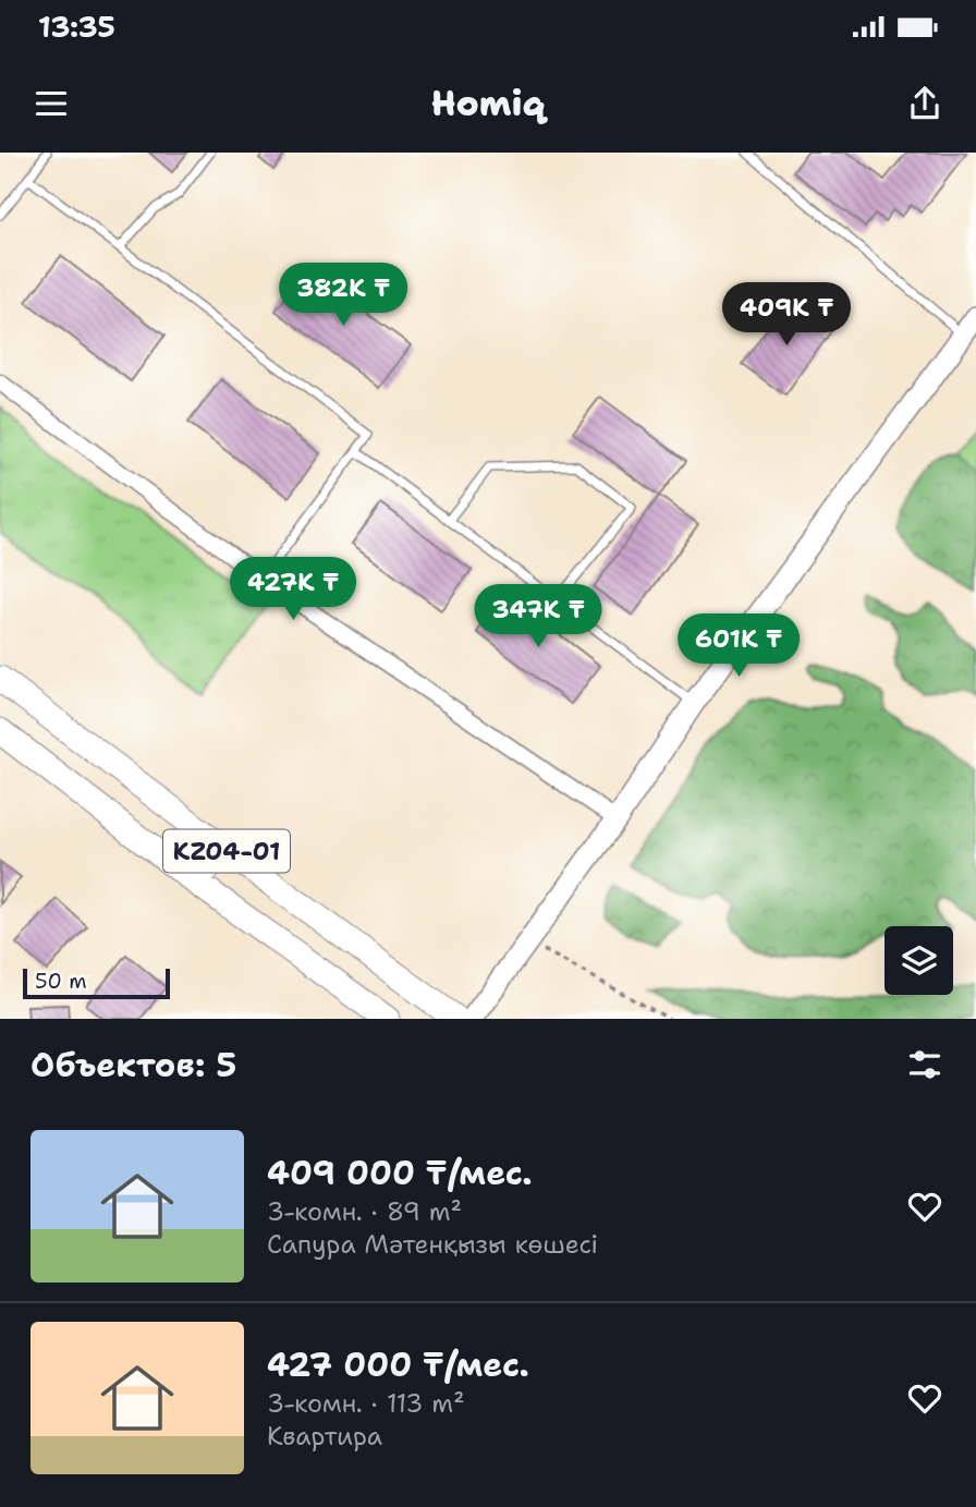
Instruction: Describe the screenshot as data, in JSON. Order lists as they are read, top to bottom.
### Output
{
  "streets": {
    "main road": ["KZ04-01"]
  },
  "scale_bar": "50 m",
  "page": {
    "status": "13:35",
    "header": "Homiq",
    "price": [
      "382K ₸",
      "409K ₸",
      "427K ₸",
      "347K ₸",
      "601K ₸"
    ],
    "scale": "50 m",
    "heading": "Объектов: 5",
    "list": [
      {
        "name": "409 000 ₸/мес.",
        "note": "3-комн. · 89 m² · Сапура Мәтенқызы көшесі"
      },
      {
        "name": "427 000 ₸/мес.",
        "note": "3-комн. · 113 m² · Квартира"
      }
    ]
  }
}
